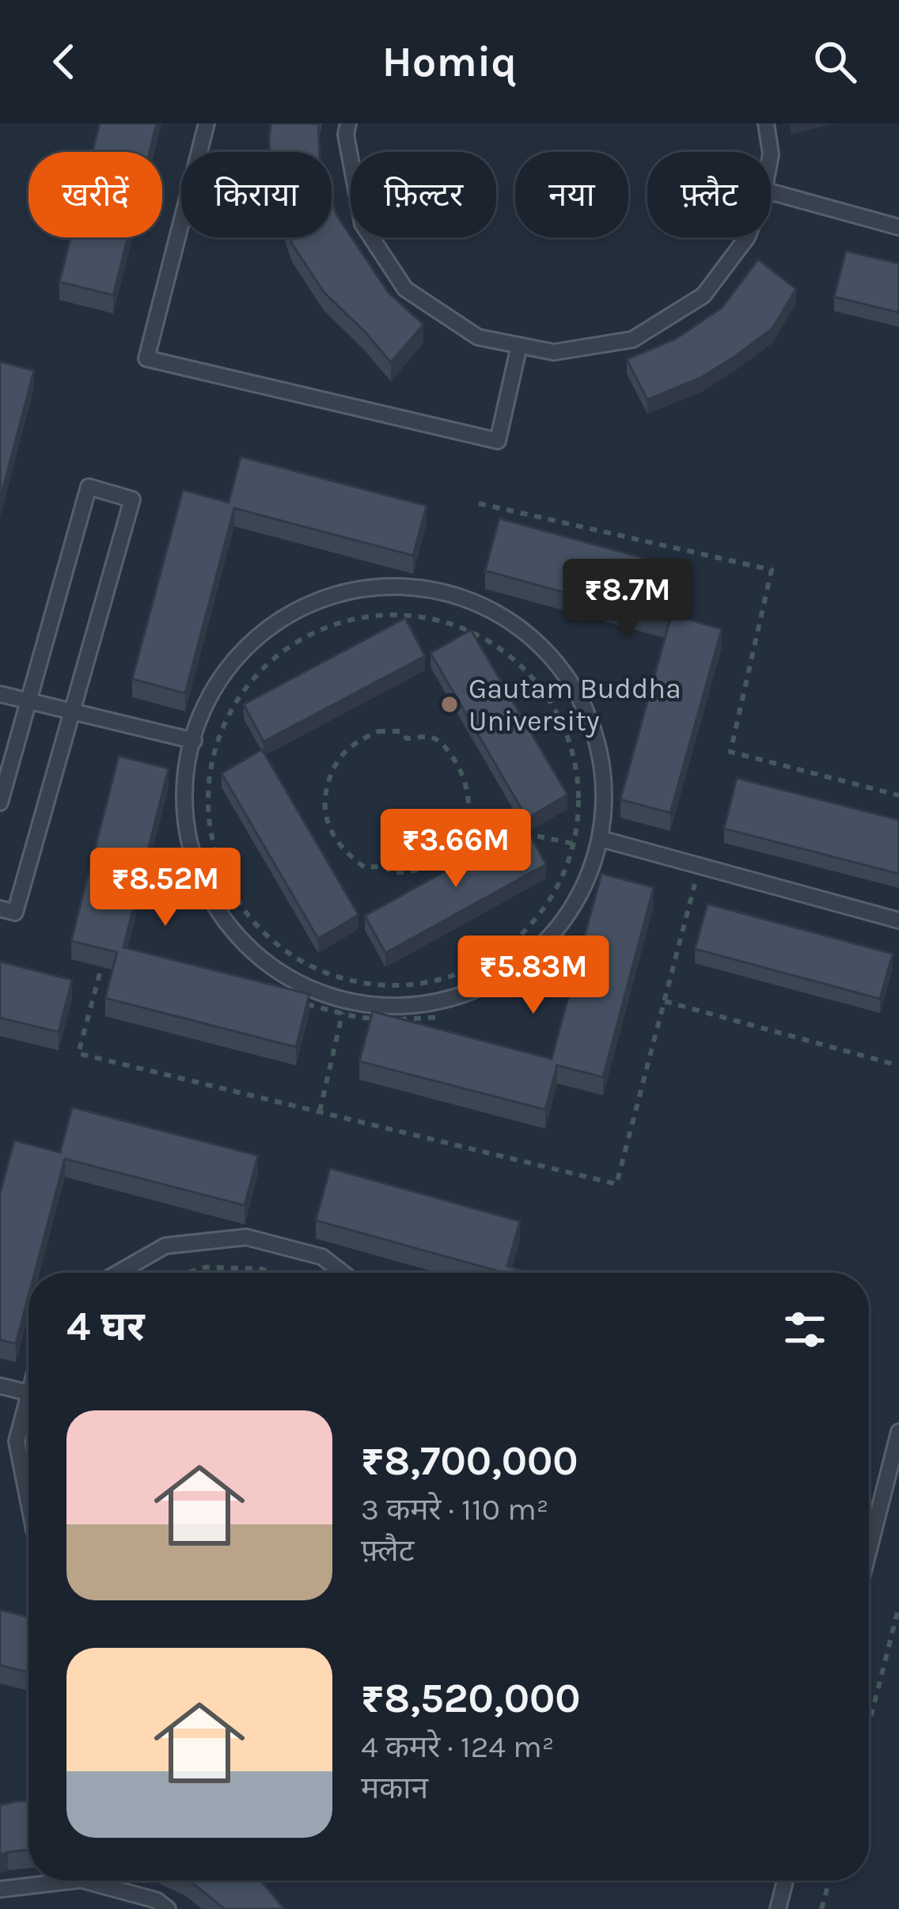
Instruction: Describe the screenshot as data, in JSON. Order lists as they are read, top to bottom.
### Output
{
  "places": ["Gautam Buddha University"],
  "page": {
    "header": "Homiq",
    "chip": [
      "खरीदें",
      "किराया",
      "फ़िल्टर",
      "नया",
      "फ़्लैट"
    ],
    "price": [
      "₹8.7M",
      "₹3.66M",
      "₹8.52M",
      "₹5.83M"
    ],
    "heading": "4 घर",
    "list": [
      {
        "name": "₹8,700,000",
        "note": "3 कमरे · 110 m² · फ़्लैट"
      },
      {
        "name": "₹8,520,000",
        "note": "4 कमरे · 124 m² · मकान"
      }
    ]
  }
}
